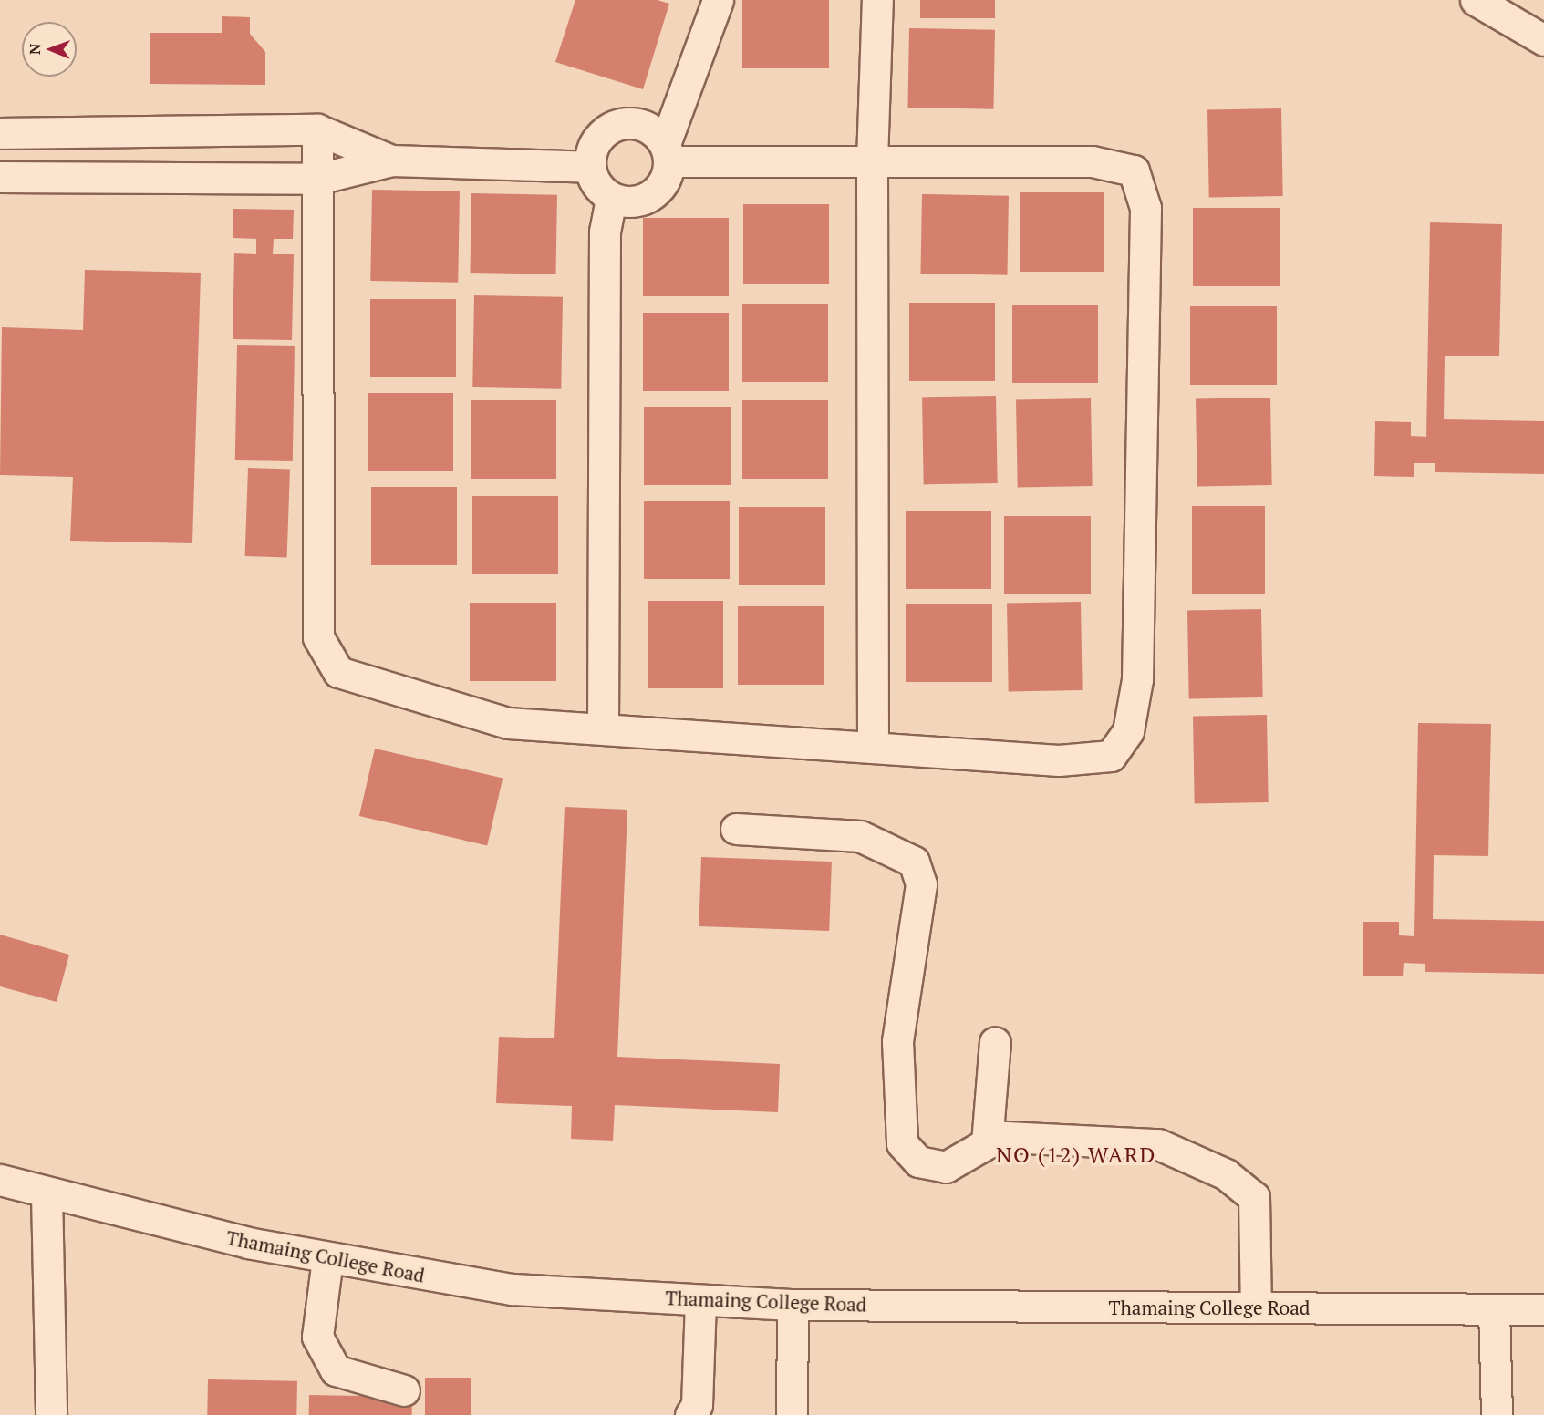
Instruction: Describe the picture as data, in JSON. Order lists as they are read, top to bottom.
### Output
{
  "streets": {
    "street": ["Thamaing College Road"]
  },
  "districts": ["NO (12) WARD"],
  "north": "left"
}
